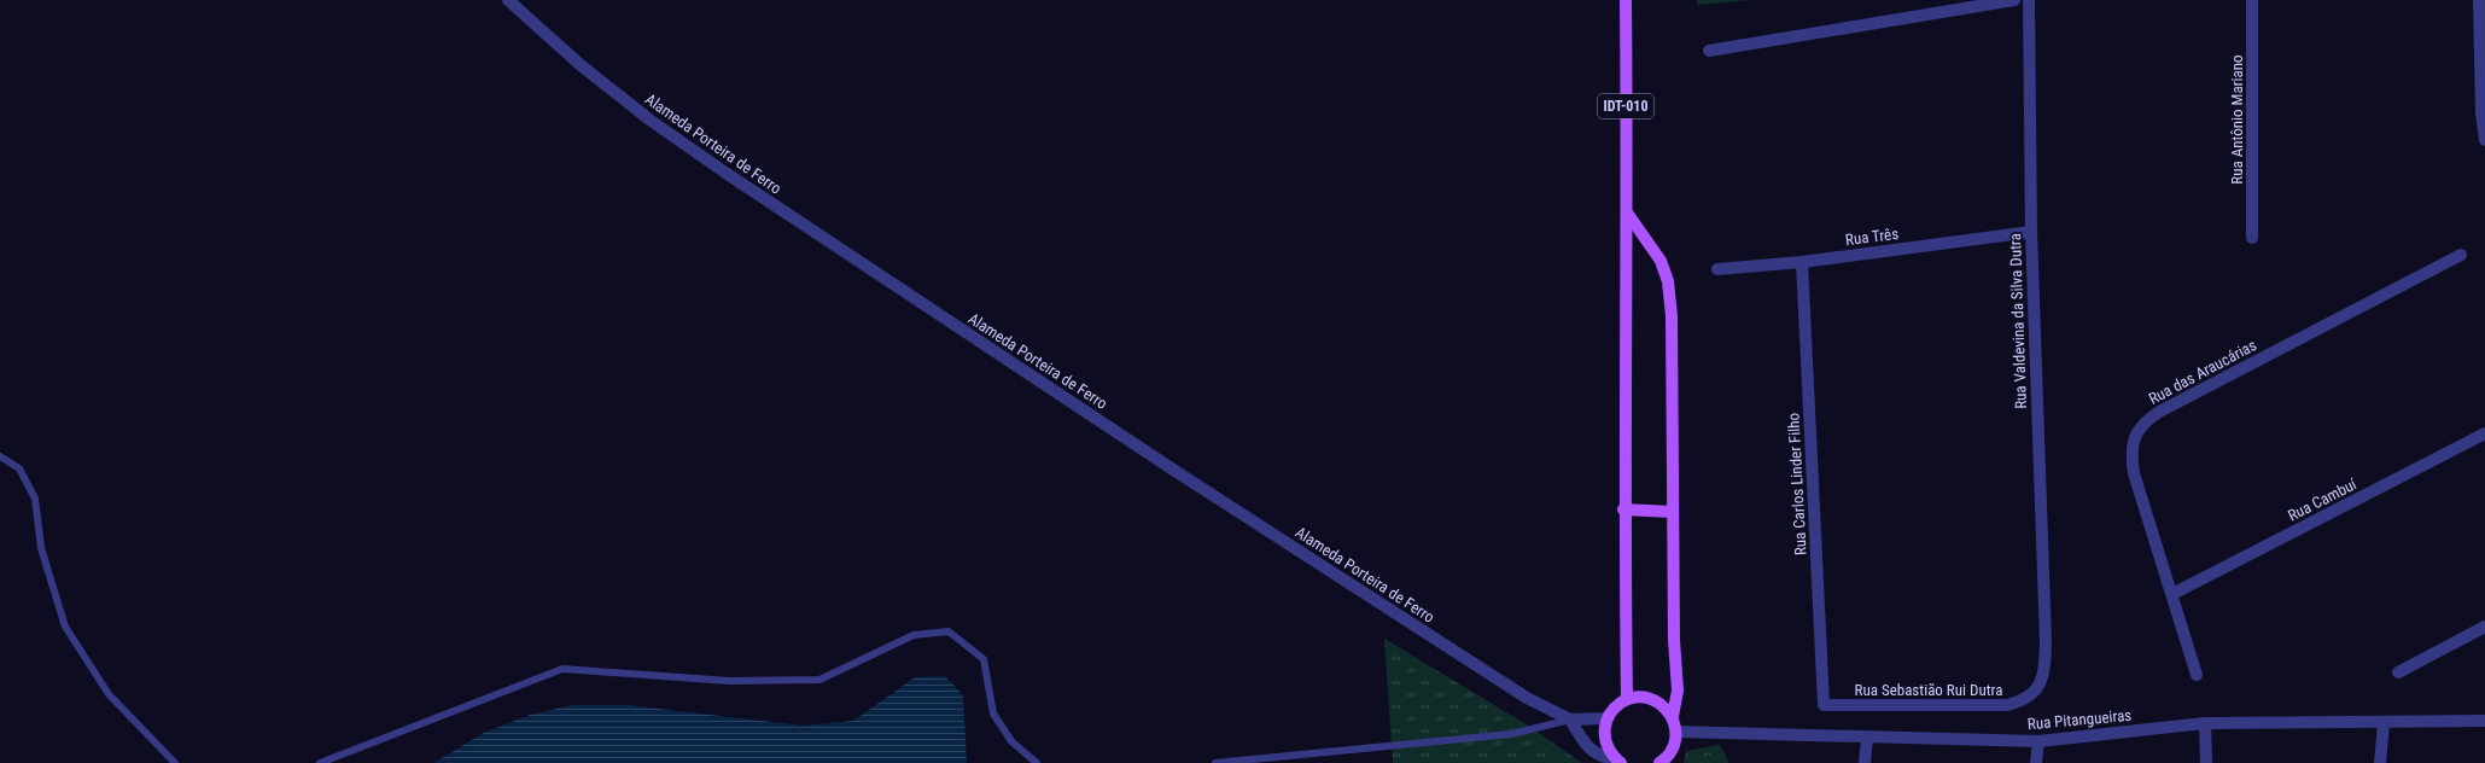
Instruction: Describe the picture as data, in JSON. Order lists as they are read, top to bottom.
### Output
{
  "streets": {
    "main road": ["IDT-010"],
    "street": [
      "Rua Antônio Mariano",
      "Alameda Porteira de Ferro",
      "Rua Três",
      "Rua Valdevina da Silva Dutra",
      "Rua das Araucárias",
      "Rua Carlos Linder Filho",
      "Rua Cambuí",
      "Rua Sebastião Rui Dutra",
      "Rua Pitangueiras"
    ]
  },
  "crossings": [
    ["Rua Três", "Rua Valdevina da Silva Dutra"],
    ["Rua Três", "Rua Carlos Linder Filho"],
    ["Rua Valdevina da Silva Dutra", "Rua Sebastião Rui Dutra"],
    ["Rua das Araucárias", "Rua Cambuí"],
    ["Rua Carlos Linder Filho", "Rua Sebastião Rui Dutra"]
  ]
}
